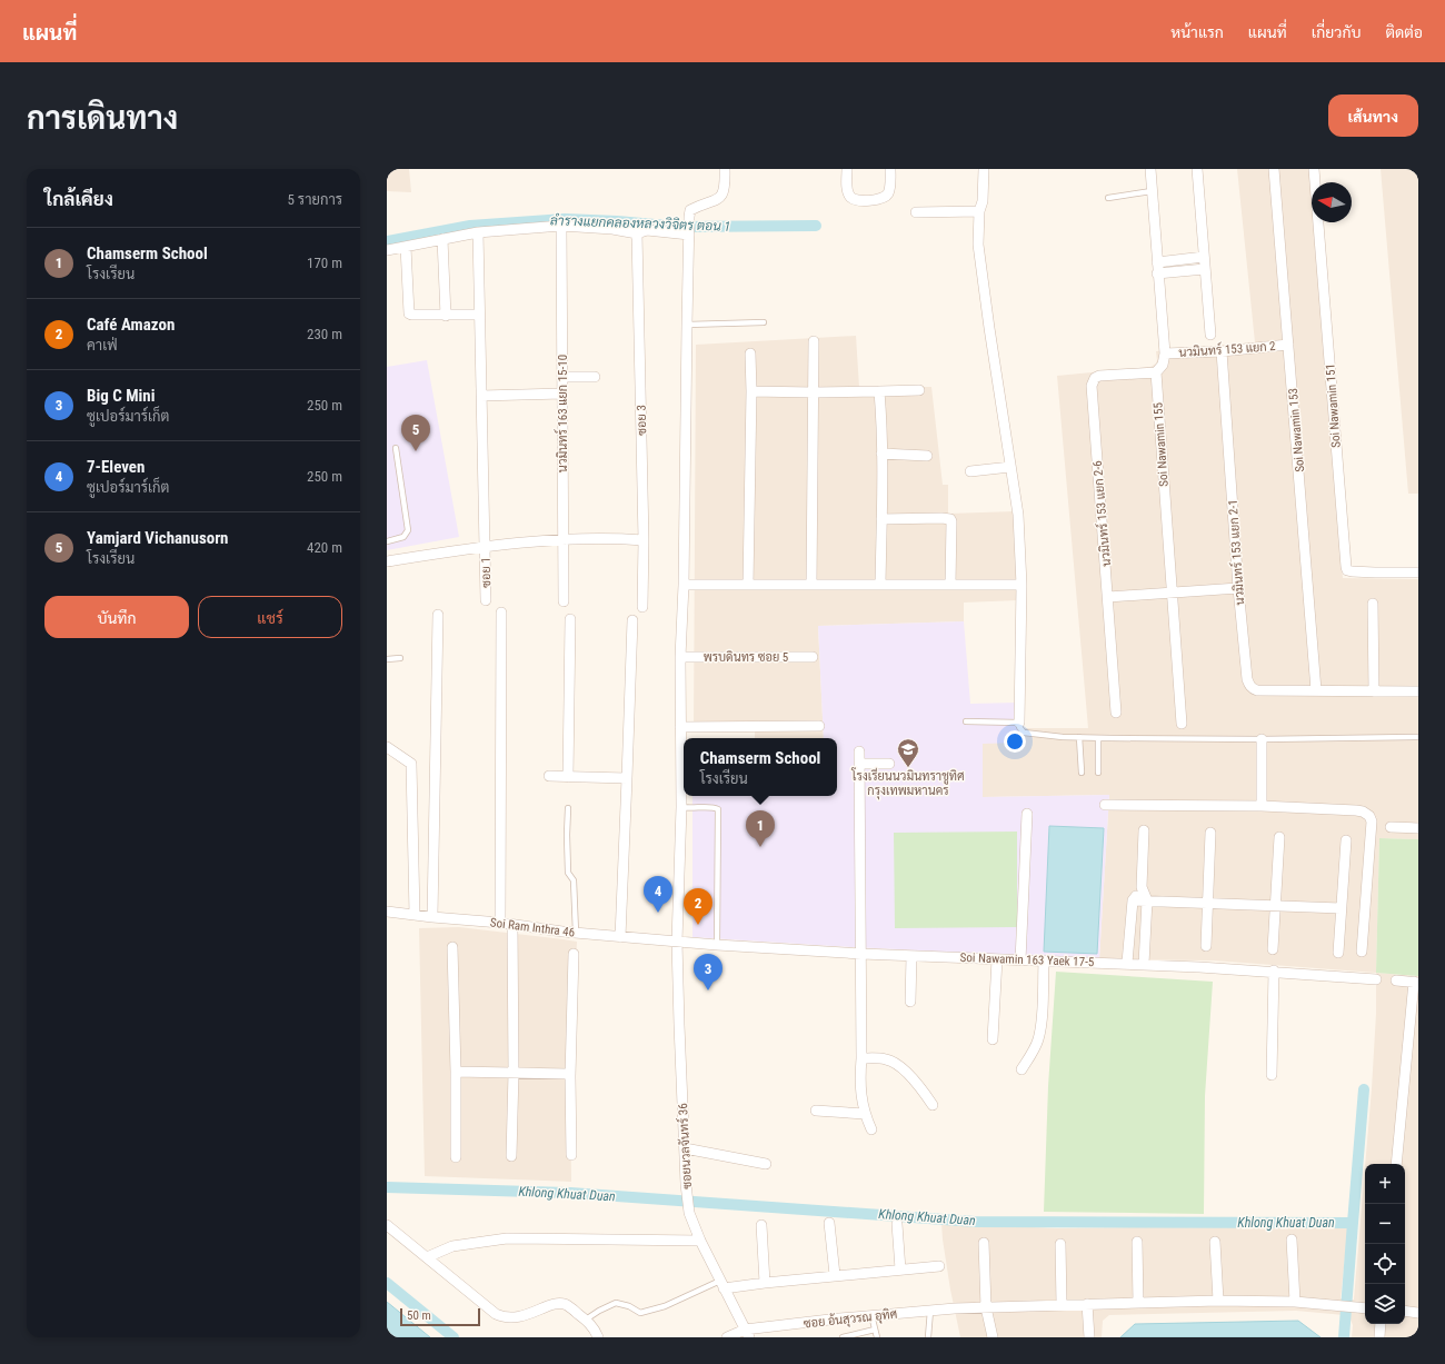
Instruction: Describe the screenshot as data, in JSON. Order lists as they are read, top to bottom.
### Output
{
  "streets": {
    "street": [
      "นวมินทร์ 153 แยก 2",
      "Soi Nawamin 151",
      "นวมินทร์ 163 แยก 15-10",
      "ซอย 3",
      "Soi Nawamin 153",
      "Soi Nawamin 155",
      "นวมินทร์ 153 แยก 2-6",
      "นวมินทร์ 153 แยก 2-1",
      "ซอย 1",
      "พรบดินทร ซอย 5",
      "Soi Ram Inthra 46",
      "Soi Nawamin 163 Yaek 17-5",
      "ซอยนวลจันทร์ 36",
      "ซอย อ้นสุวรณ อุทิศ"
    ]
  },
  "crossings": [
    ["นวมินทร์ 153 แยก 2", "Soi Nawamin 153"],
    ["นวมินทร์ 153 แยก 2", "Soi Nawamin 155"],
    ["นวมินทร์ 153 แยก 2", "นวมินทร์ 153 แยก 2-1"],
    ["Soi Nawamin 153", "นวมินทร์ 153 แยก 2-1"],
    ["Soi Nawamin 155", "นวมินทร์ 153 แยก 2-6"],
    ["พรบดินทร ซอย 5", "ซอยนวลจันทร์ 36"],
    ["Soi Ram Inthra 46", "Soi Nawamin 163 Yaek 17-5"],
    ["Soi Ram Inthra 46", "ซอยนวลจันทร์ 36"],
    ["Soi Nawamin 163 Yaek 17-5", "ซอยนวลจันทร์ 36"],
    ["ซอยนวลจันทร์ 36", "ซอย อ้นสุวรณ อุทิศ"]
  ],
  "water": ["ลำรางแยกคลองหลวงวิจิตร ตอน 1", "Khlong Khuat Duan"],
  "places": {
    "school or university": ["โรงเรียนนวมินทราชูทิศ กรุงเทพมหานคร"]
  },
  "scale_bar": "50 m",
  "north": "left",
  "page": {
    "header": "แผนที่",
    "nav": [
      "หน้าแรก",
      "แผนที่",
      "เกี่ยวกับ",
      "ติดต่อ"
    ],
    "buttons": [
      "เส้นทาง",
      ["บันทึก", "แชร์"]
    ],
    "title": "การเดินทาง",
    "heading": ["ใกล้เคียง", "5 รายการ"],
    "list": [
      {
        "mark": "1",
        "name": "Chamserm School",
        "note": "โรงเรียน",
        "value": "170 m"
      },
      {
        "mark": "2",
        "name": "Café Amazon",
        "note": "คาเฟ่",
        "value": "230 m"
      },
      {
        "mark": "3",
        "name": "Big C Mini",
        "note": "ซูเปอร์มาร์เก็ต",
        "value": "250 m"
      },
      {
        "mark": "4",
        "name": "7-Eleven",
        "note": "ซูเปอร์มาร์เก็ต",
        "value": "250 m"
      },
      {
        "mark": "5",
        "name": "Yamjard Vichanusorn",
        "note": "โรงเรียน",
        "value": "420 m"
      }
    ],
    "pins": [
      "5",
      "1",
      "4",
      "2",
      "3"
    ],
    "popup": ["Chamserm School", "โรงเรียน"],
    "map_buttons": ["+", "−"],
    "scale": "50 m"
  }
}
